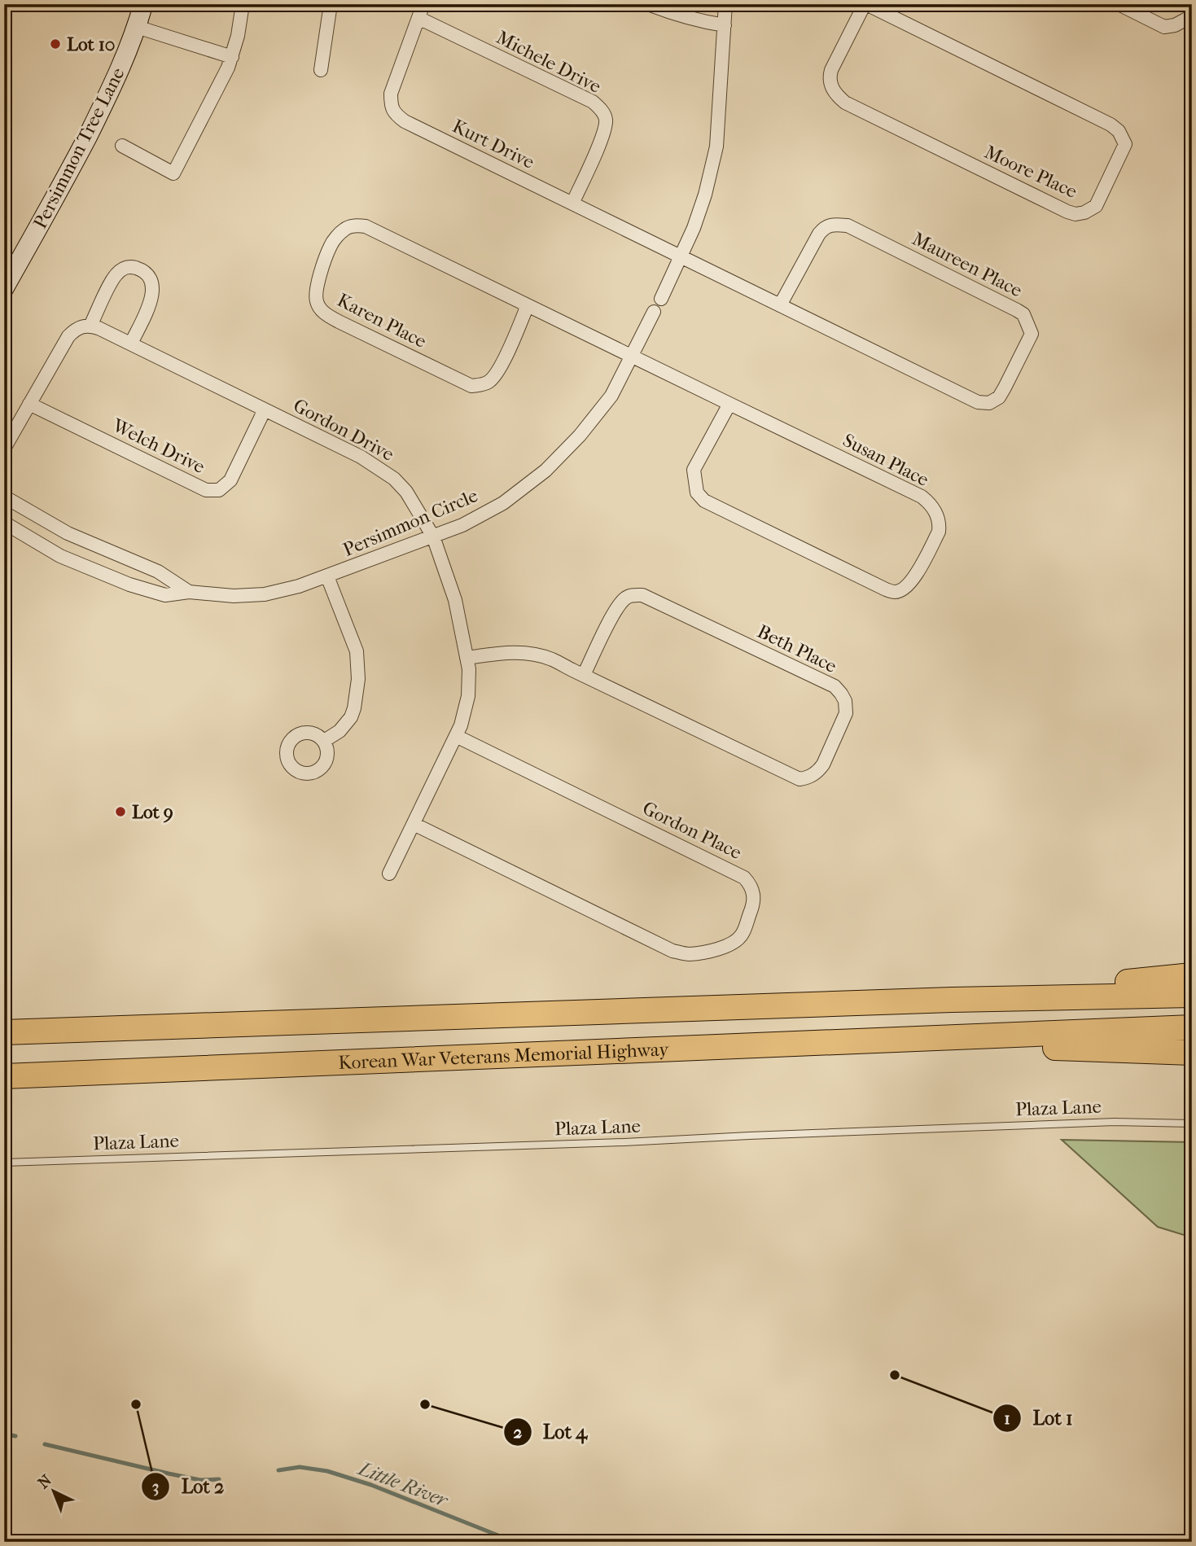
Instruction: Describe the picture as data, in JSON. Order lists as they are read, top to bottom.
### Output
{
  "streets": {
    "highway": ["Korean War Veterans Memorial Highway"],
    "street": [
      "Michele Drive",
      "Kurt Drive",
      "Persimmon Tree Lane",
      "Moore Place",
      "Maureen Place",
      "Karen Place",
      "Gordon Drive",
      "Welch Drive",
      "Susan Place",
      "Persimmon Circle",
      "Beth Place",
      "Gordon Place"
    ],
    "lane": ["Plaza Lane"]
  },
  "crossings": [
    ["Michele Drive", "Kurt Drive"],
    ["Kurt Drive", "Maureen Place"],
    ["Karen Place", "Susan Place"],
    ["Karen Place", "Persimmon Circle"],
    ["Gordon Drive", "Welch Drive"],
    ["Gordon Drive", "Persimmon Circle"],
    ["Gordon Drive", "Beth Place"],
    ["Gordon Drive", "Gordon Place"]
  ],
  "water": ["Little River"],
  "places": [
    "Lot 10",
    "Lot 9",
    "Lot 1",
    "Lot 2",
    "Lot 4"
  ],
  "north": "top left"
}
